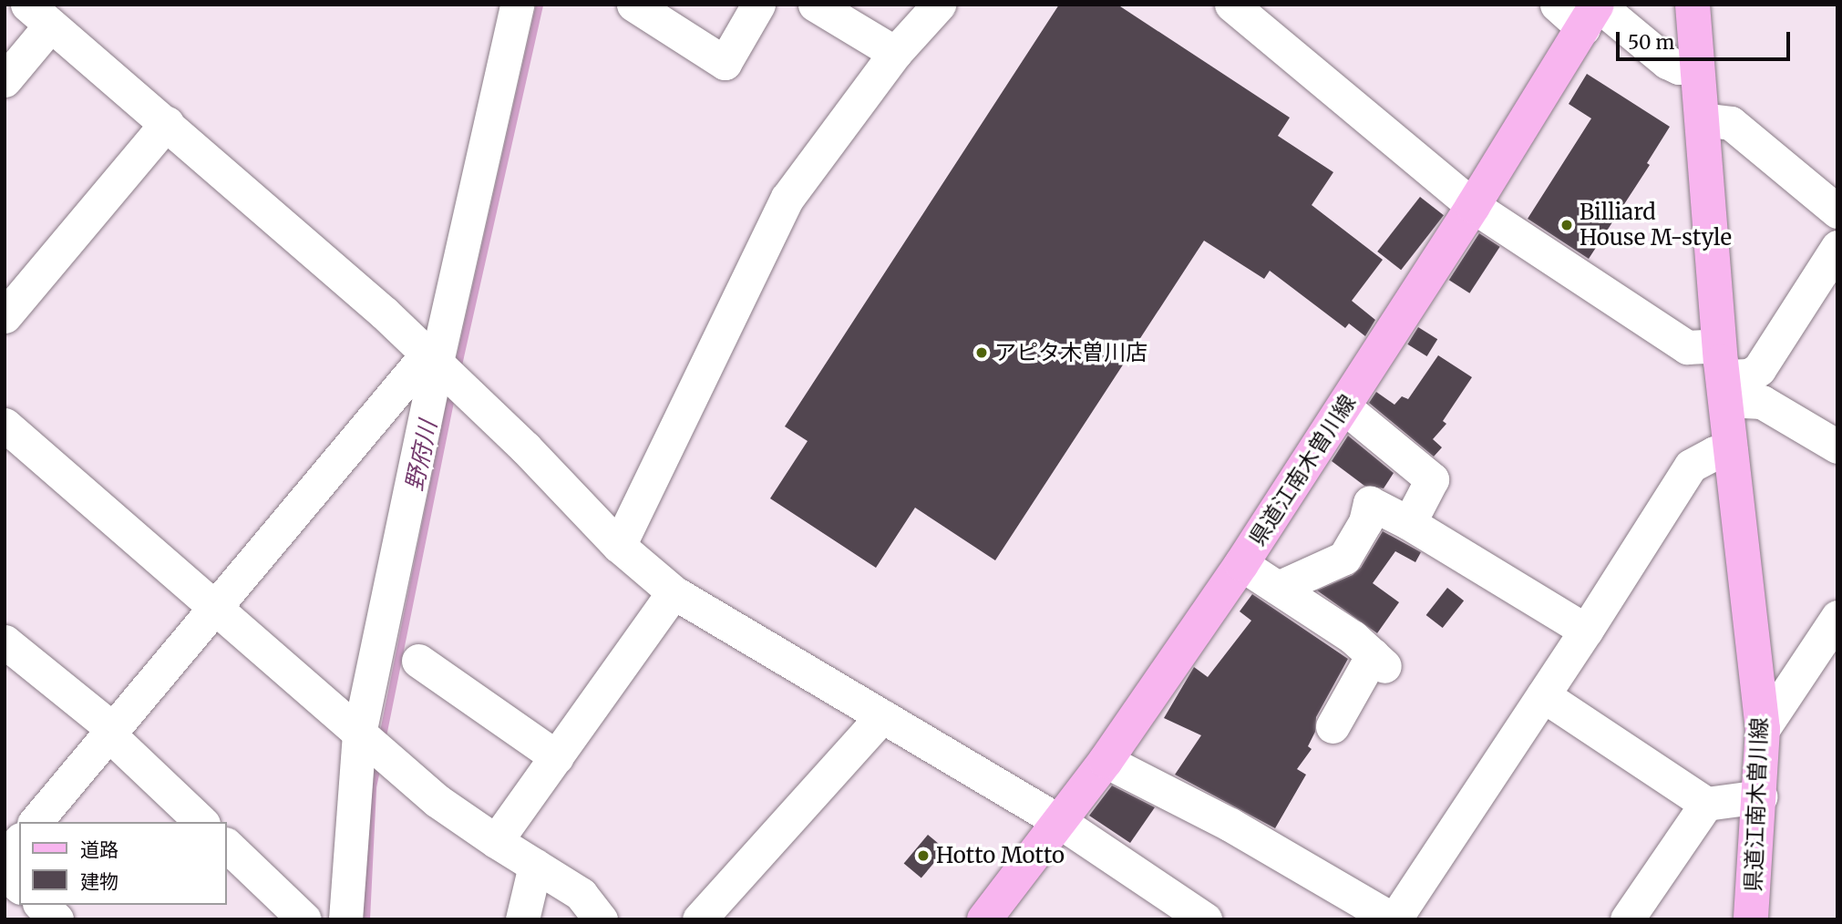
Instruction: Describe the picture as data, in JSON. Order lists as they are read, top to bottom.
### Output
{
  "streets": {
    "main road": ["県道江南木曽川線"]
  },
  "water": ["野府川"],
  "places": ["Billiard House M-style", "アピタ木曽川店", "Hotto Motto"],
  "legend": ["道路", "建物"],
  "scale_bar": "50 m"
}
